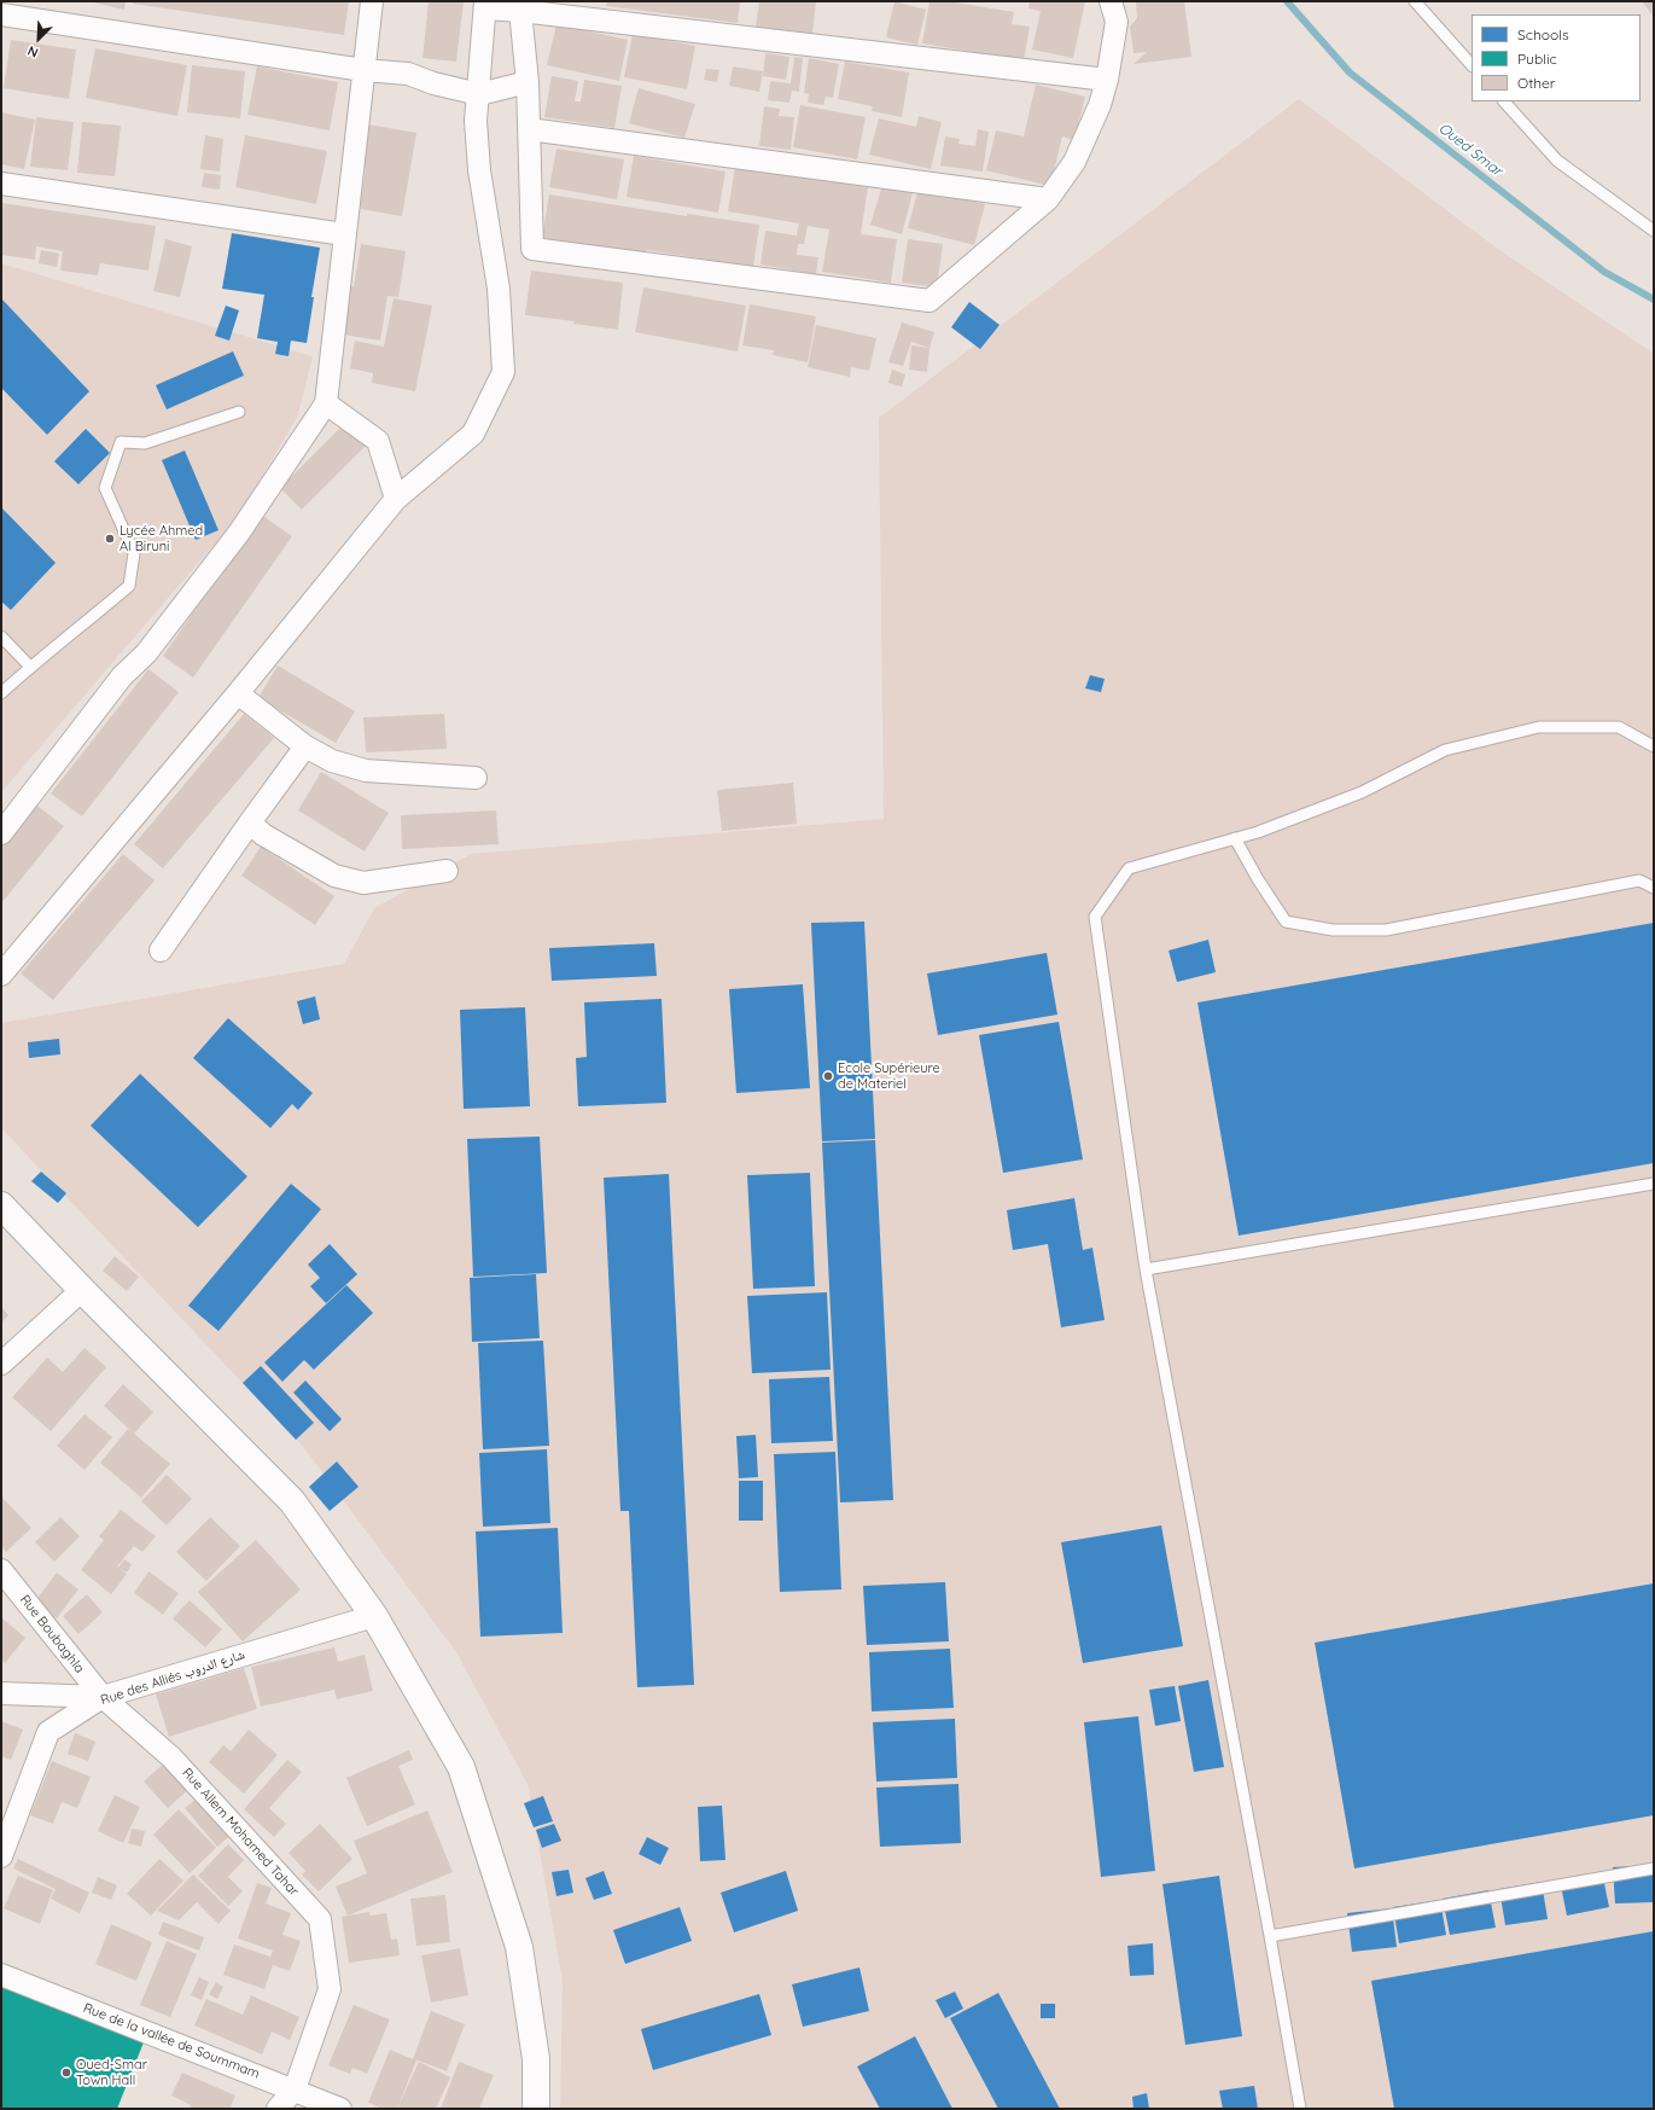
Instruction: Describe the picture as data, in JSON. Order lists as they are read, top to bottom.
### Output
{
  "streets": {
    "street": [
      "Rue Boubaghla",
      "Rue des Alliés شارع الدروب",
      "Rue Allem Mohamed Tahar",
      "Rue de la vallée de Soummam"
    ]
  },
  "crossings": [
    ["Rue Boubaghla", "Rue des Alliés شارع الدروب"],
    ["Rue Boubaghla", "Rue Allem Mohamed Tahar"],
    ["Rue des Alliés شارع الدروب", "Rue Allem Mohamed Tahar"],
    ["Rue Allem Mohamed Tahar", "Rue de la vallée de Soummam"]
  ],
  "water": ["Oued Smar"],
  "places": ["Lycée Ahmed Al Biruni", "Ecole Supérieure de Materiel", "Oued-Smar Town Hall"],
  "legend": ["Schools", "Public", "Other"],
  "north": "bottom left"
}
